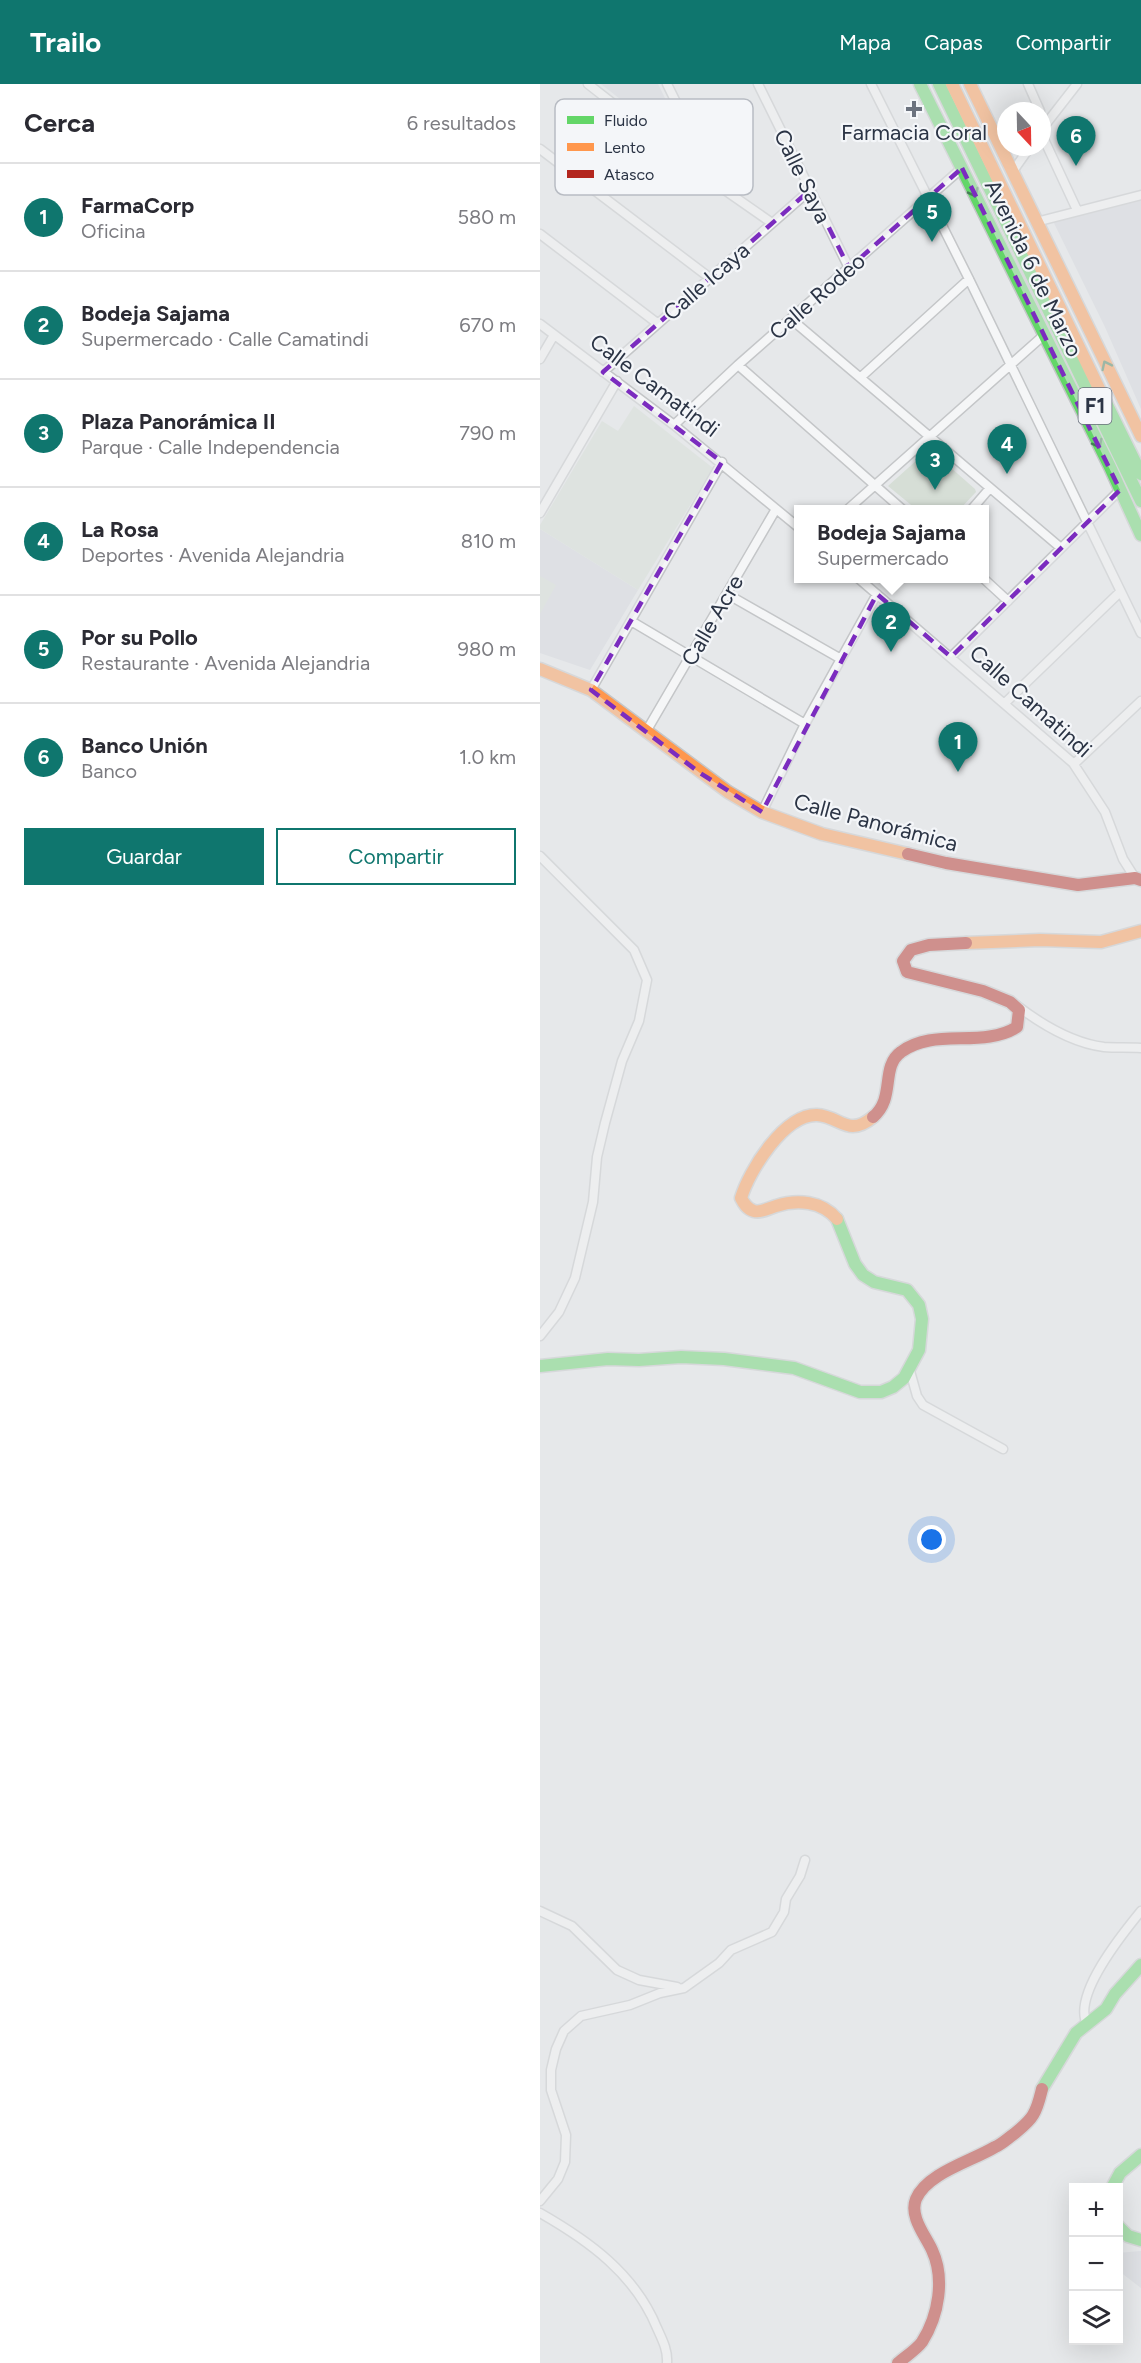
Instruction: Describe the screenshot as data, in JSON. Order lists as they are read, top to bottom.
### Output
{
  "streets": {
    "main road": ["Avenida 6 de Marzo", "F1", "Calle Panorámica"],
    "street": [
      "Calle Saya",
      "Calle Icaya",
      "Calle Rodeo",
      "Calle Camatindi",
      "Calle Acre"
    ]
  },
  "crossings": [
    ["Calle Saya", "Calle Icaya"],
    ["Calle Saya", "Calle Rodeo"],
    ["Avenida 6 de Marzo", "Calle Rodeo"],
    ["Calle Icaya", "Calle Camatindi"],
    ["Calle Rodeo", "Calle Camatindi"],
    ["Calle Camatindi", "Calle Acre"],
    ["Calle Camatindi", "Calle Panorámica"],
    ["Calle Acre", "Calle Panorámica"]
  ],
  "places": {
    "health": ["Farmacia Coral"]
  },
  "legend": ["Fluido", "Lento", "Atasco"],
  "north": "bottom",
  "page": {
    "header": "Trailo",
    "nav": ["Mapa", "Capas", "Compartir"],
    "heading": ["Cerca", "6 resultados"],
    "pins": [
      "6",
      "5",
      "4",
      "3",
      "2",
      "1"
    ],
    "list": [
      {
        "mark": "1",
        "name": "FarmaCorp",
        "note": "Oficina",
        "value": "580 m"
      },
      {
        "mark": "2",
        "name": "Bodeja Sajama",
        "note": "Supermercado · Calle Camatindi",
        "value": "670 m"
      },
      {
        "mark": "3",
        "name": "Plaza Panorámica II",
        "note": "Parque · Calle Independencia",
        "value": "790 m"
      },
      {
        "mark": "4",
        "name": "La Rosa",
        "note": "Deportes · Avenida Alejandria",
        "value": "810 m"
      },
      {
        "mark": "5",
        "name": "Por su Pollo",
        "note": "Restaurante · Avenida Alejandria",
        "value": "980 m"
      },
      {
        "mark": "6",
        "name": "Banco Unión",
        "note": "Banco",
        "value": "1.0 km"
      }
    ],
    "popup": ["Bodeja Sajama", "Supermercado"],
    "buttons": ["Guardar", "Compartir"],
    "map_buttons": ["+", "−"]
  }
}
